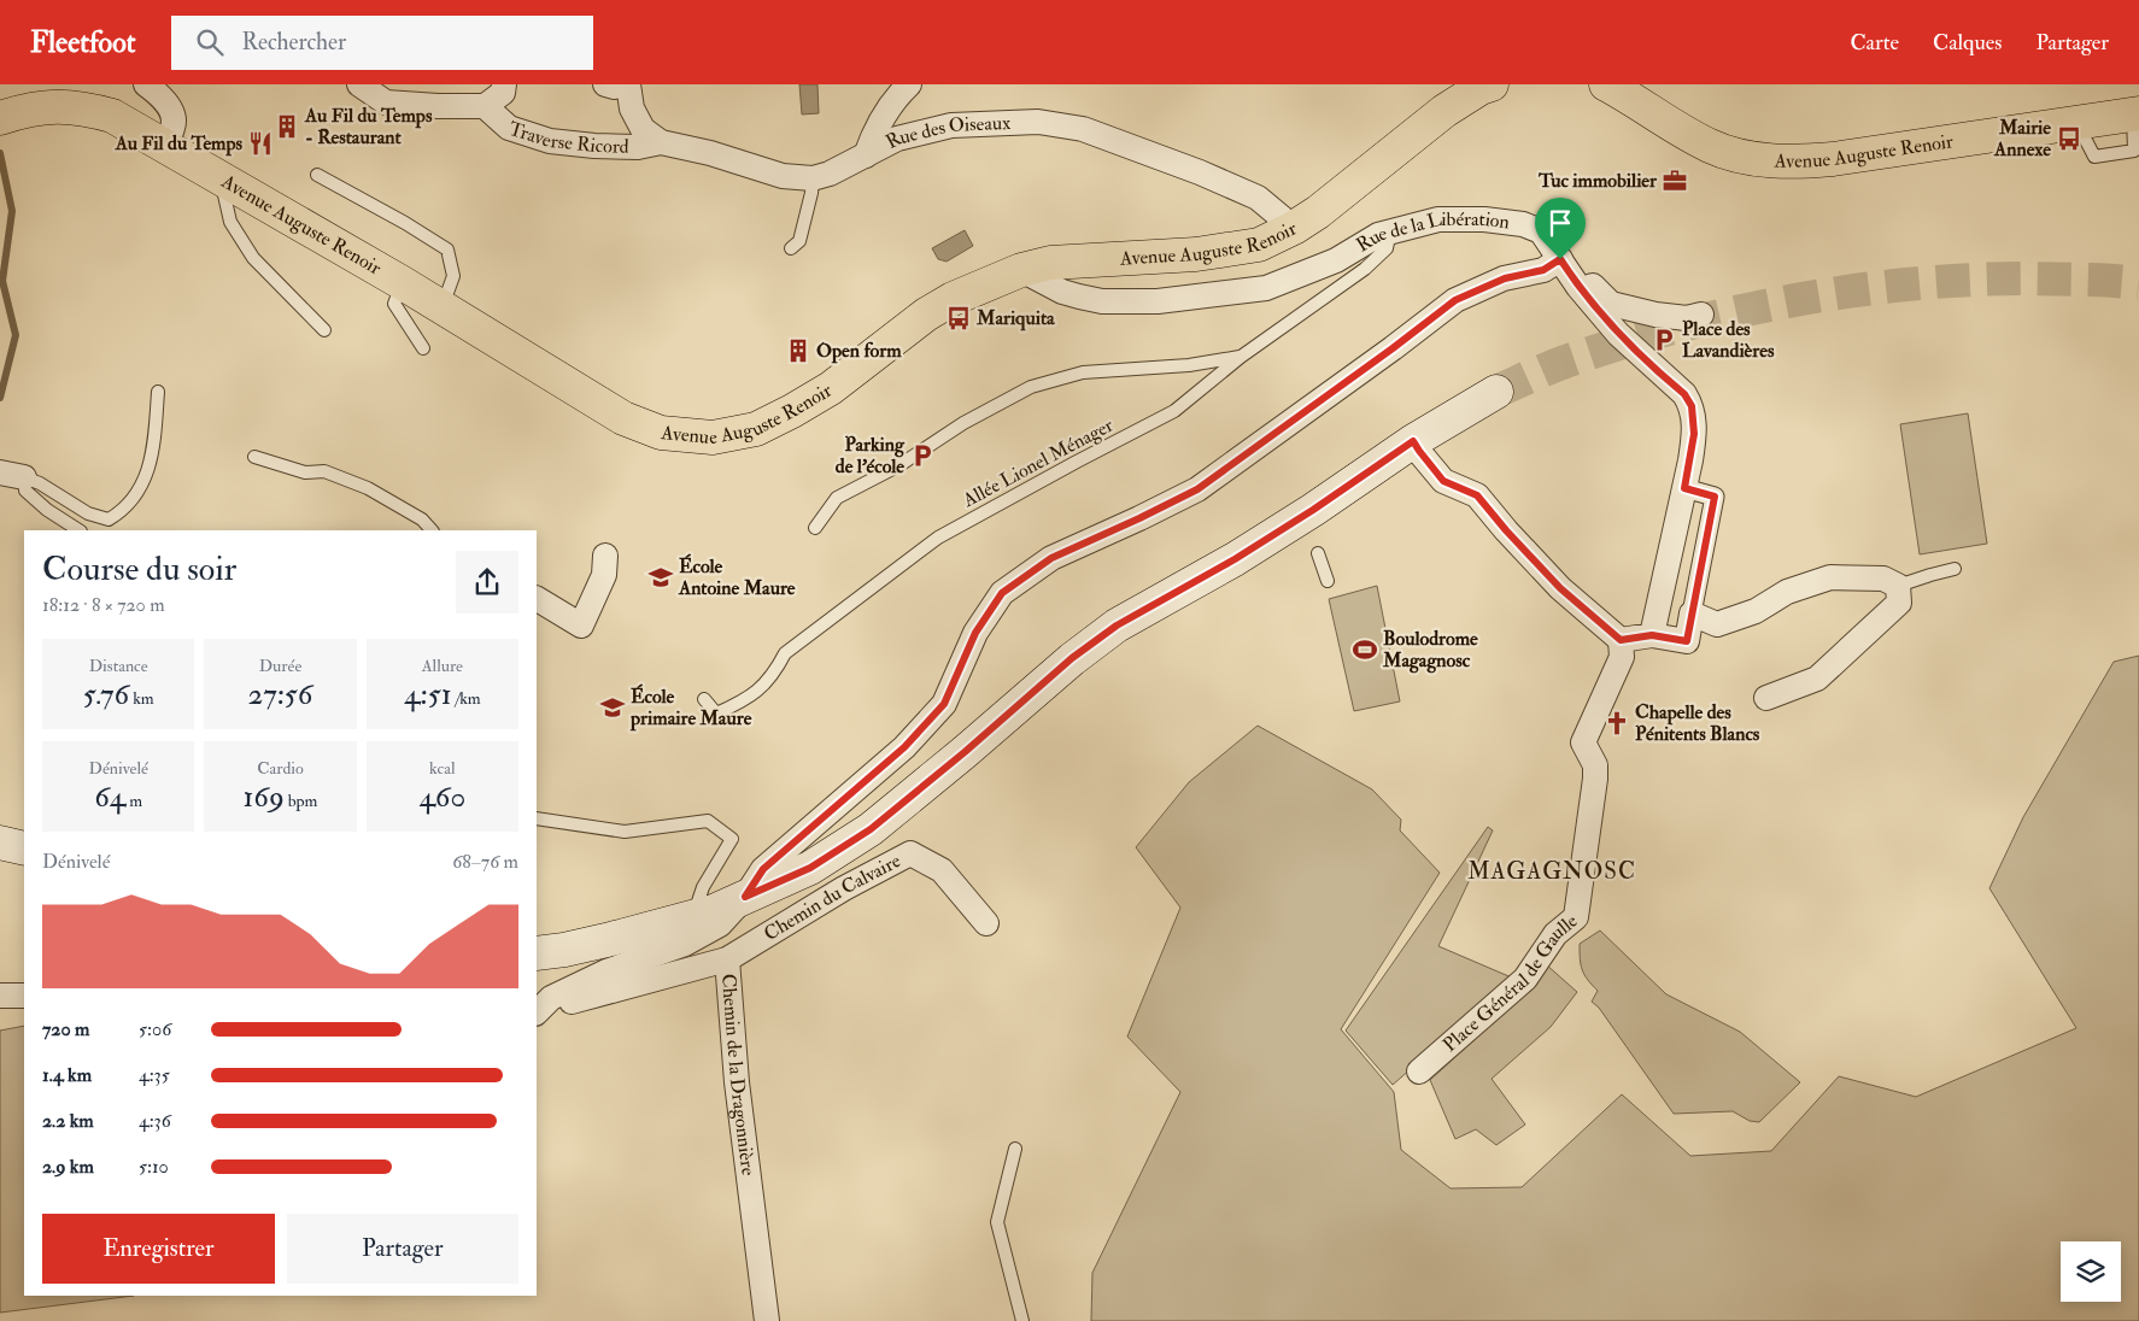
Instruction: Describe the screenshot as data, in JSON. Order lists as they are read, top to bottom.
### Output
{
  "streets": {
    "main road": ["Avenue Auguste Renoir"],
    "street": [
      "Traverse Ricord",
      "Rue des Oiseaux",
      "Rue de la Libération",
      "Chemin du Calvaire",
      "Place Général de Gaulle",
      "Chemin de la Dragonnière"
    ],
    "lane": ["Allée Lionel Ménager"]
  },
  "crossings": [
    ["Traverse Ricord", "Rue des Oiseaux"],
    ["Rue des Oiseaux", "Avenue Auguste Renoir"],
    ["Avenue Auguste Renoir", "Rue de la Libération"],
    ["Rue de la Libération", "Allée Lionel Ménager"],
    ["Chemin du Calvaire", "Chemin de la Dragonnière"]
  ],
  "districts": ["MAGAGNOSC"],
  "places": {
    "building": ["Au Fil du Temps - Restaurant", "Open form"],
    "bus stop": ["Mairie Annexe", "Mariquita"],
    "restaurant": ["Au Fil du Temps"],
    "office": ["Tuc immobilier"],
    "parking": ["Place des Lavandières", "Parking de l'école"],
    "school or university": ["École Antoine Maure", "École primaire Maure"],
    "sports": ["Boulodrome Magagnosc"],
    "church": ["Chapelle des Pénitents Blancs"]
  },
  "page": {
    "header": "Fleetfoot",
    "search": "Rechercher",
    "nav": ["Carte", "Calques", "Partager"],
    "heading": ["Course du soir", "18:12 · 8 × 720 m"],
    "stats": [
      ["Distance", "5.76 km"],
      ["Durée", "27:56"],
      ["Allure", "4:51 /km"],
      ["Dénivelé", "64 m"],
      ["Cardio", "169 bpm"],
      ["kcal", "460"]
    ],
    "chart": ["Dénivelé", "68–76 m"],
    "list": [
      {
        "name": "720 m",
        "note": "5:06"
      },
      {
        "name": "1.4 km",
        "note": "4:35"
      },
      {
        "name": "2.2 km",
        "note": "4:36"
      },
      {
        "name": "2.9 km",
        "note": "5:10"
      }
    ],
    "buttons": ["Enregistrer", "Partager"]
  }
}
